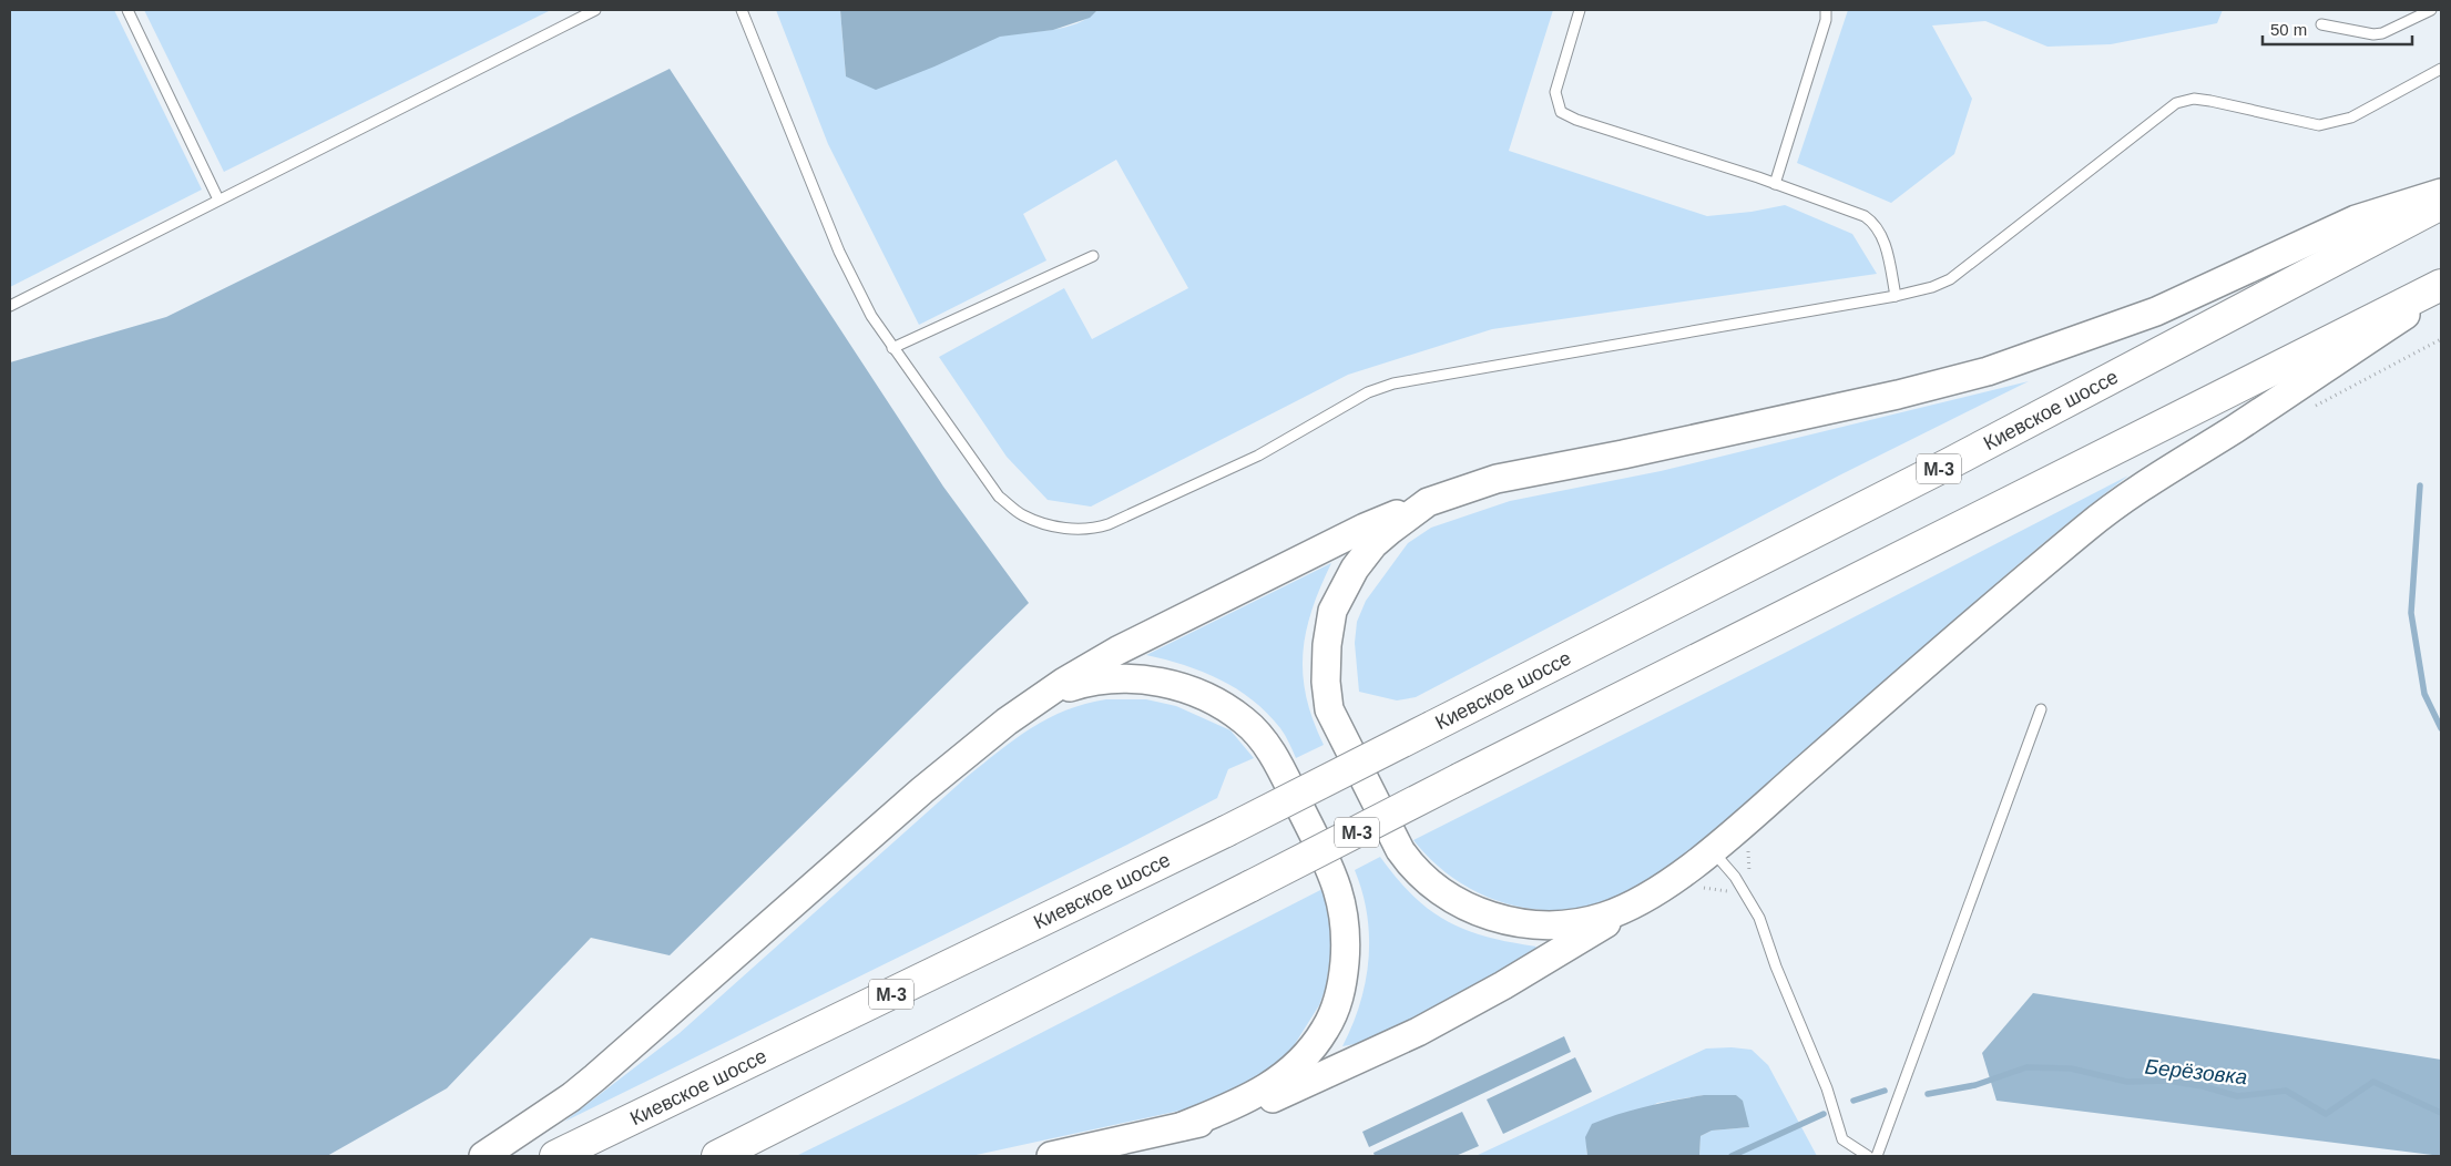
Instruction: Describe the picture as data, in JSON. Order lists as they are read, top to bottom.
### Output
{
  "streets": {
    "highway": ["Киевское шоссе", "М-3"]
  },
  "water": ["Берёзовка"],
  "scale_bar": "50 m"
}
